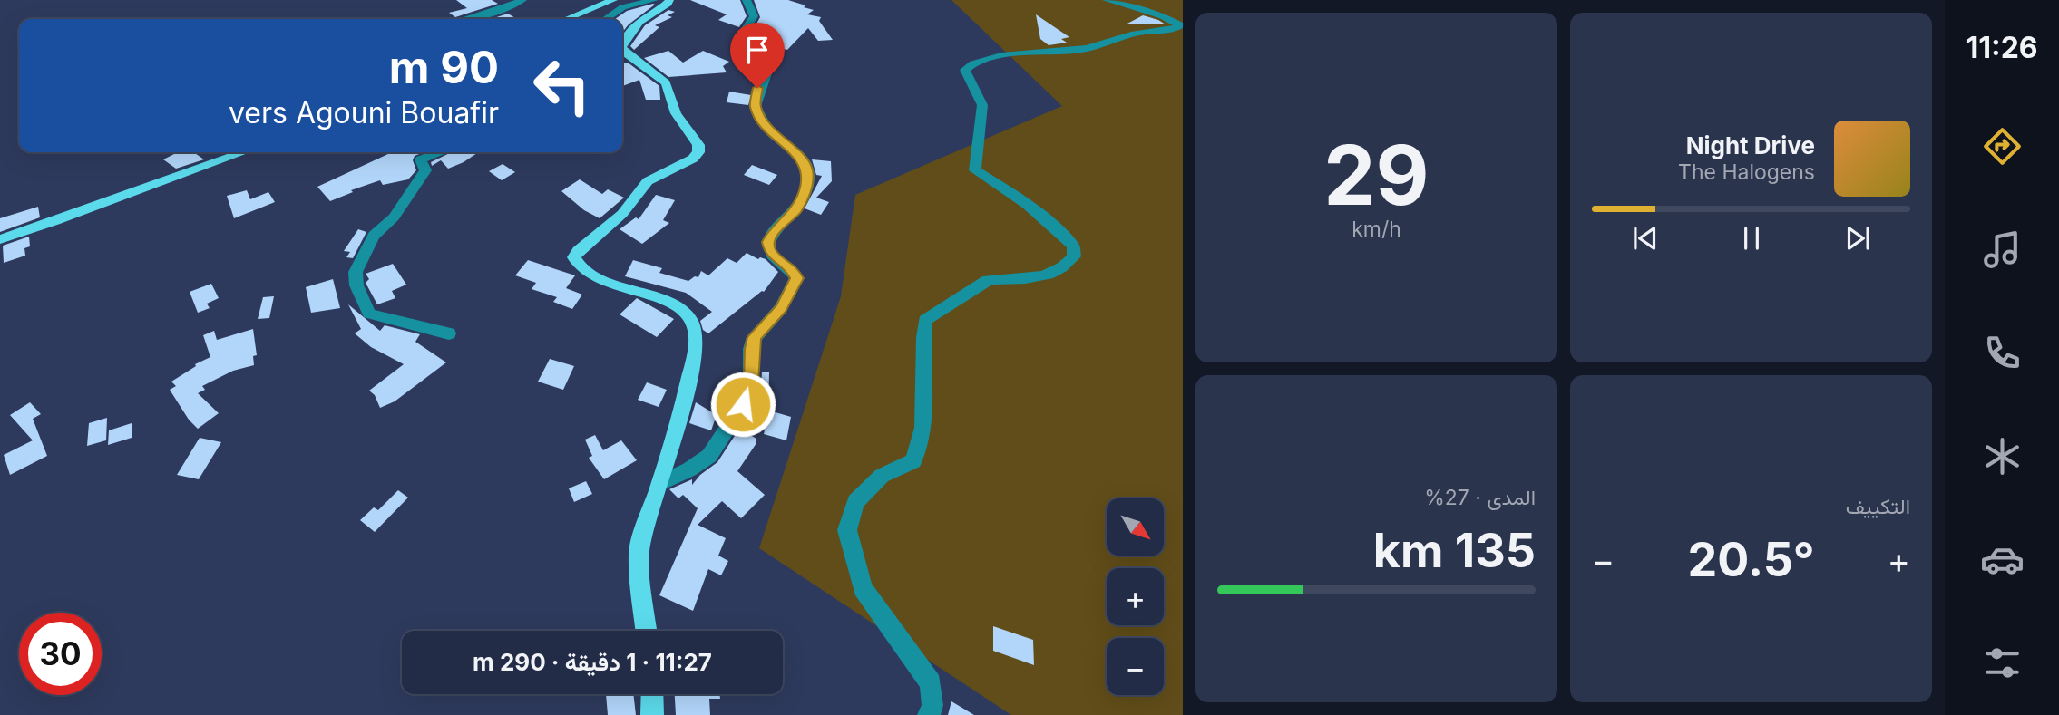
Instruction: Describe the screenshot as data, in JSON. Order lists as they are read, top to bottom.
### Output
{
  "north": "bottom right",
  "page": {
    "tabs": "11:26",
    "tile": [
      ["29", "km/h"],
      "التكييف",
      ["المدى · 27%", "135 km"]
    ],
    "turn": ["90 m", "vers Agouni Bouafir"],
    "song": ["Night Drive", "The Halogens"],
    "map_buttons": ["+", "−"],
    "heat": ["−", "20.5°", "+"],
    "limit": "30",
    "trip": "11:27 · 1 دقيقة · 290 m"
  }
}
